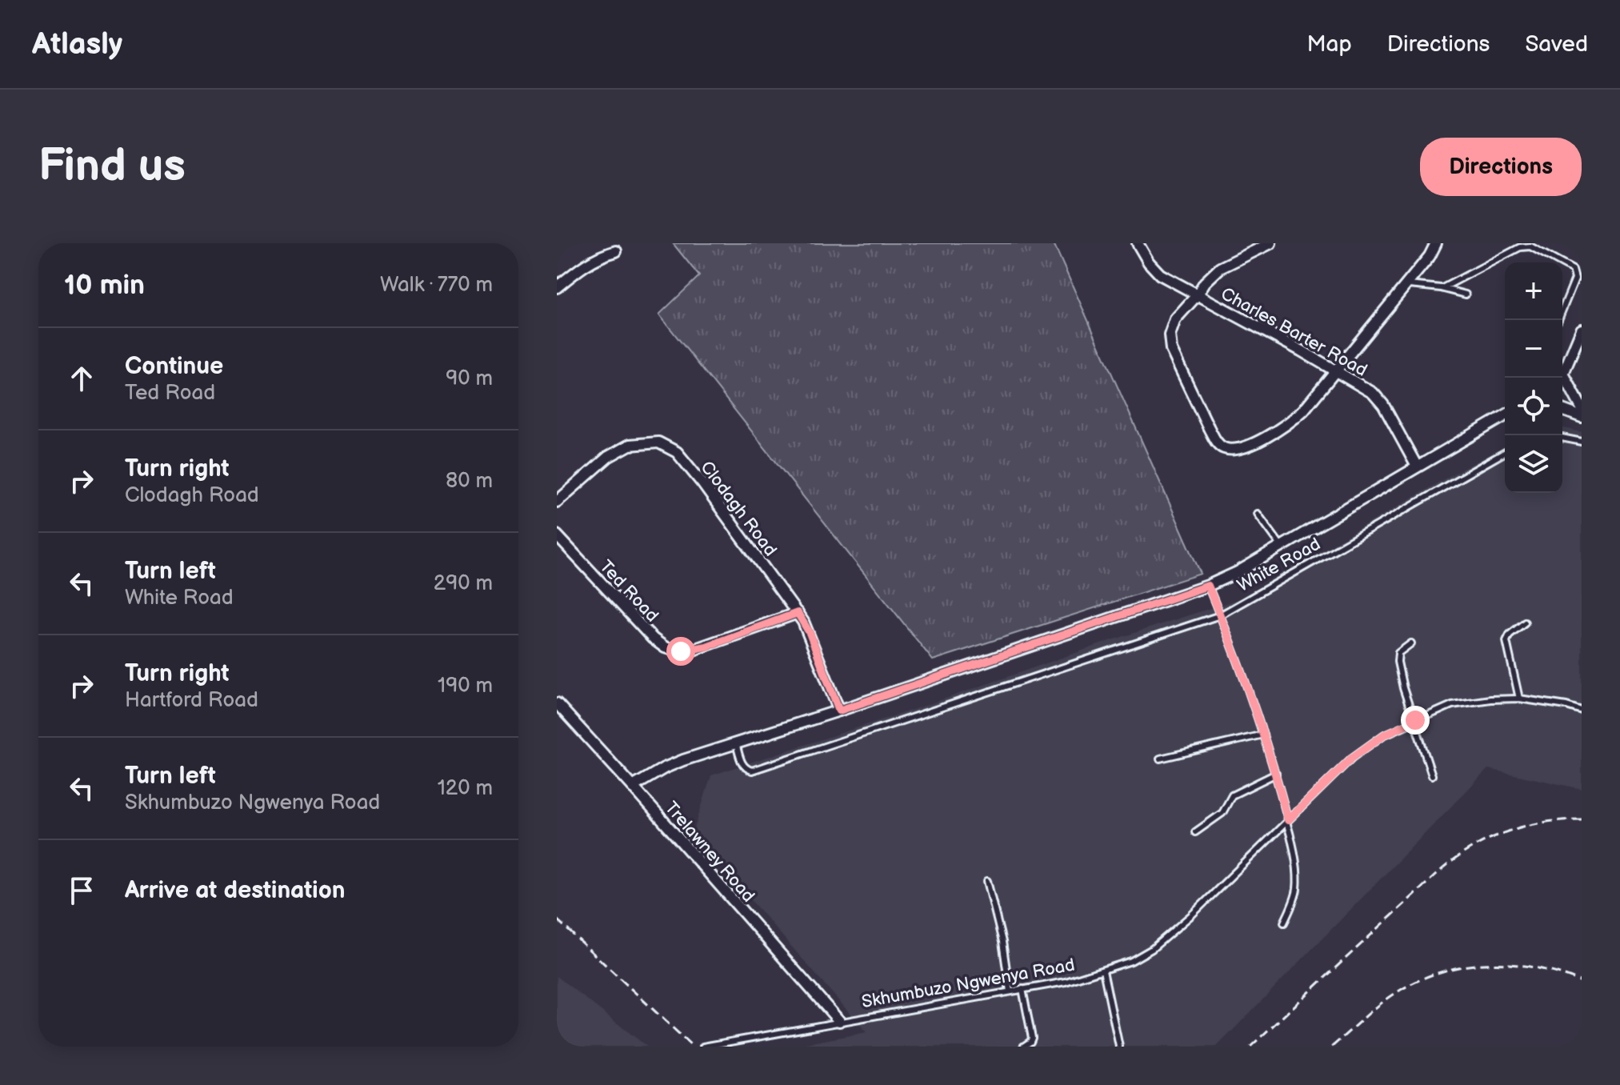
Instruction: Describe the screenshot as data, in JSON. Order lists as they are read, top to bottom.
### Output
{
  "streets": {
    "street": [
      "Charles Barter Road",
      "Clodagh Road",
      "White Road",
      "Ted Road",
      "Trelawney Road"
    ],
    "lane": ["Skhumbuzo Ngwenya Road"]
  },
  "crossings": [
    ["Charles Barter Road", "White Road"],
    ["Clodagh Road", "White Road"],
    ["Clodagh Road", "Ted Road"],
    ["White Road", "Trelawney Road"],
    ["Trelawney Road", "Skhumbuzo Ngwenya Road"]
  ],
  "page": {
    "header": "Atlasly",
    "nav": ["Map", "Directions", "Saved"],
    "buttons": "Directions",
    "title": "Find us",
    "heading": ["10 min", "Walk · 770 m"],
    "map_buttons": ["+", "−"],
    "list": [
      ["Continue", "Ted Road", "90 m"],
      ["Turn right", "Clodagh Road", "80 m"],
      ["Turn left", "White Road", "290 m"],
      ["Turn right", "Hartford Road", "190 m"],
      ["Turn left", "Skhumbuzo Ngwenya Road", "120 m"],
      "Arrive at destination"
    ]
  }
}
